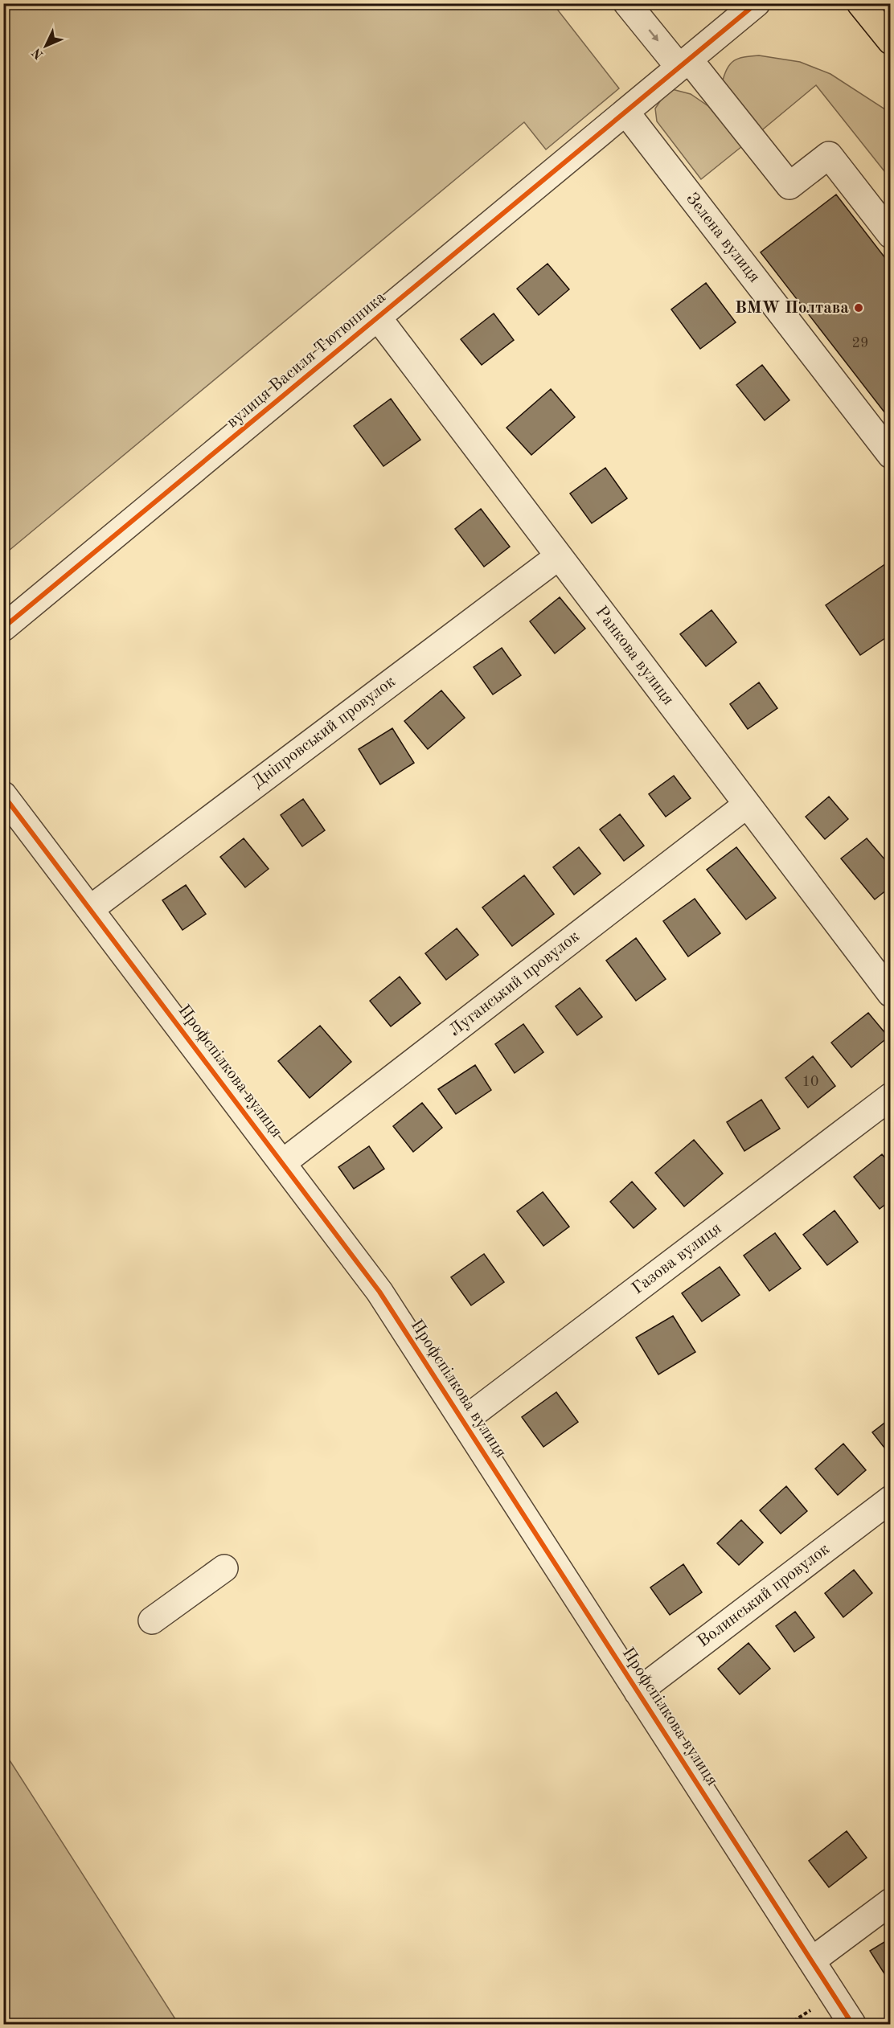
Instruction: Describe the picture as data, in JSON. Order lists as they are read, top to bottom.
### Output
{
  "streets": {
    "street": [
      "Зелена вулиця",
      "вулиця Василя Тютюнника",
      "Ранкова вулиця",
      "Дніпровський провулок",
      "Луганський провулок",
      "Профспілкова вулиця",
      "Газова вулиця",
      "Волинський провулок"
    ]
  },
  "crossings": [
    ["Зелена вулиця", "вулиця Василя Тютюнника"],
    ["вулиця Василя Тютюнника", "Ранкова вулиця"],
    ["Ранкова вулиця", "Дніпровський провулок"],
    ["Ранкова вулиця", "Луганський провулок"],
    ["Дніпровський провулок", "Профспілкова вулиця"],
    ["Луганський провулок", "Профспілкова вулиця"],
    ["Профспілкова вулиця", "Газова вулиця"],
    ["Профспілкова вулиця", "Волинський провулок"]
  ],
  "places": ["BMW Полтава"],
  "house_numbers": ["29", "10"],
  "north": "bottom left"
}
